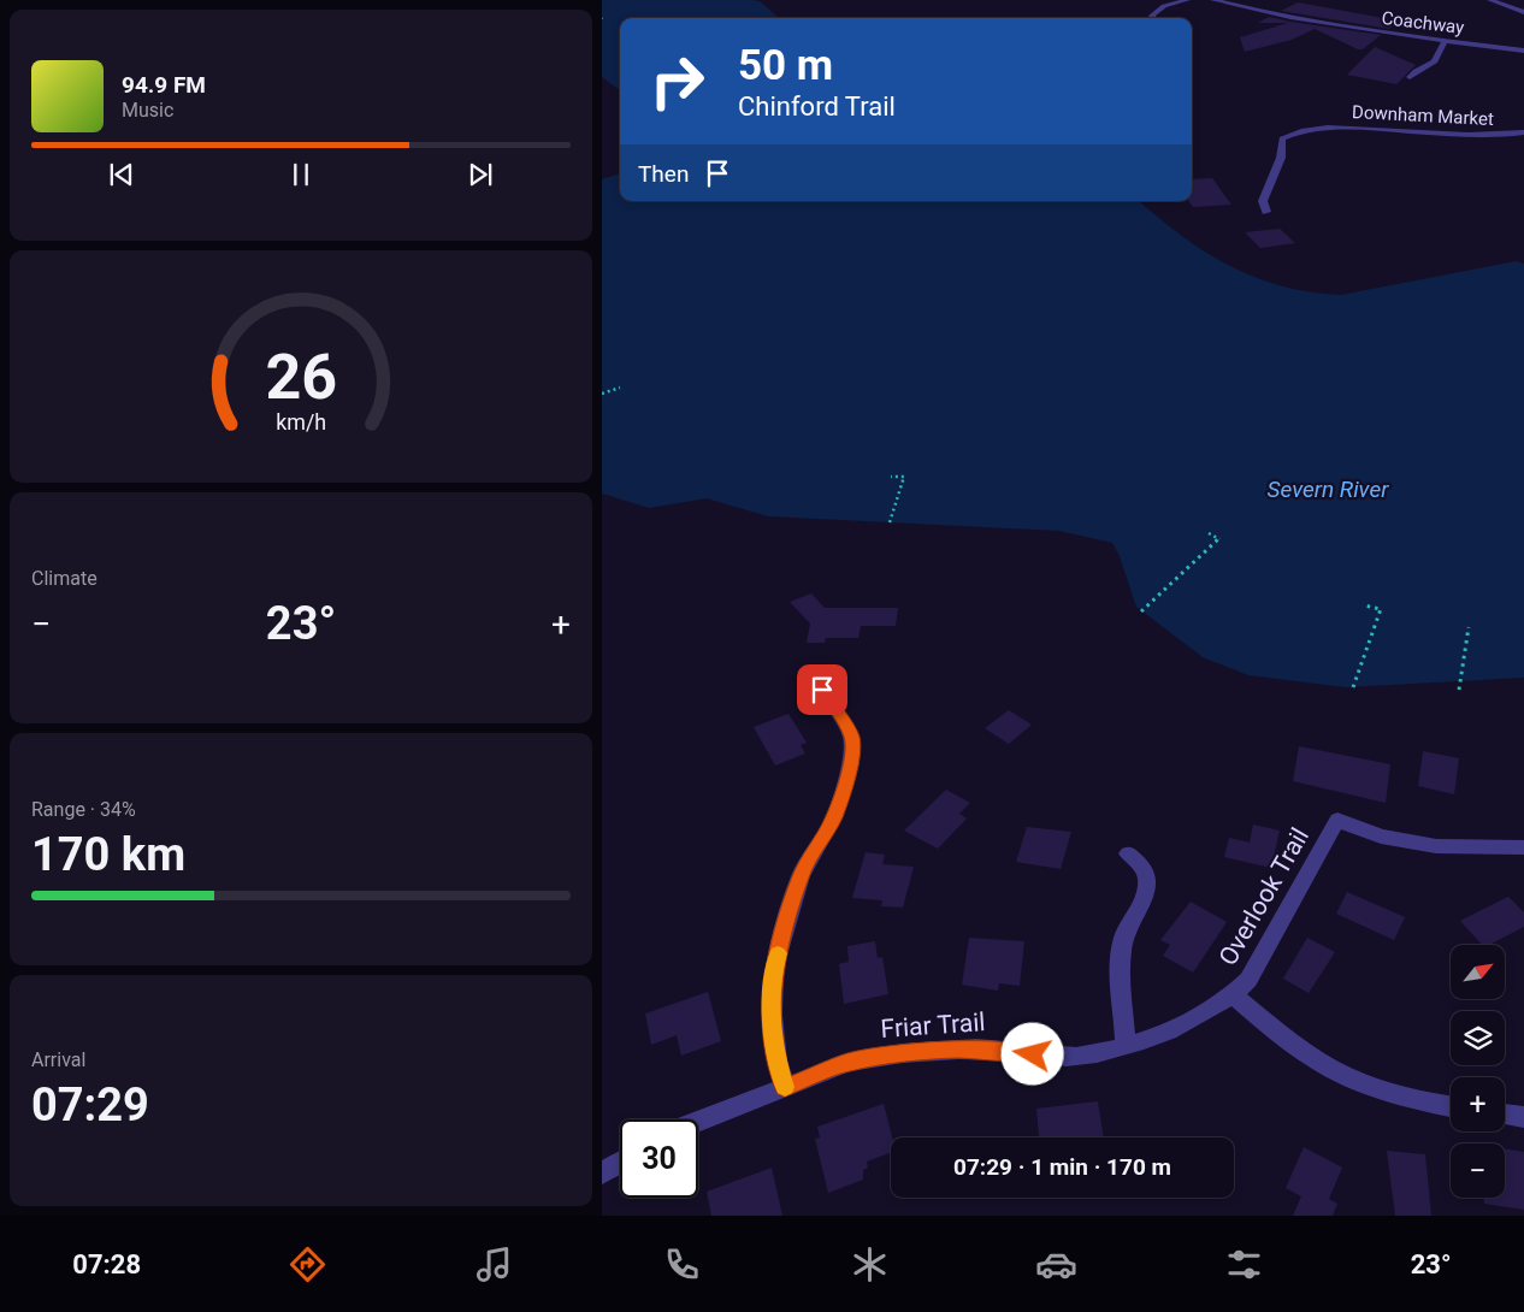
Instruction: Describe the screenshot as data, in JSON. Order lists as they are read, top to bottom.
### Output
{
  "streets": {
    "street": [
      "Coachway",
      "Downham Market",
      "Overlook Trail",
      "Friar Trail"
    ]
  },
  "crossings": [
    ["Overlook Trail", "Friar Trail"]
  ],
  "water": ["Severn River"],
  "north": "top right",
  "page": {
    "turn": ["50 m", "Chinford Trail"],
    "song": ["94.9 FM", "Music"],
    "then": "Then",
    "tile": [
      "Climate",
      ["Range · 34%", "170 km"],
      ["Arrival", "07:29"]
    ],
    "heat": ["−", "23°", "+"],
    "map_buttons": ["+", "−"],
    "limit": "30",
    "trip": "07:29 · 1 min · 170 m",
    "tabs": ["07:28", "23°"],
    "gauge": ["26", "km/h"]
  }
}
